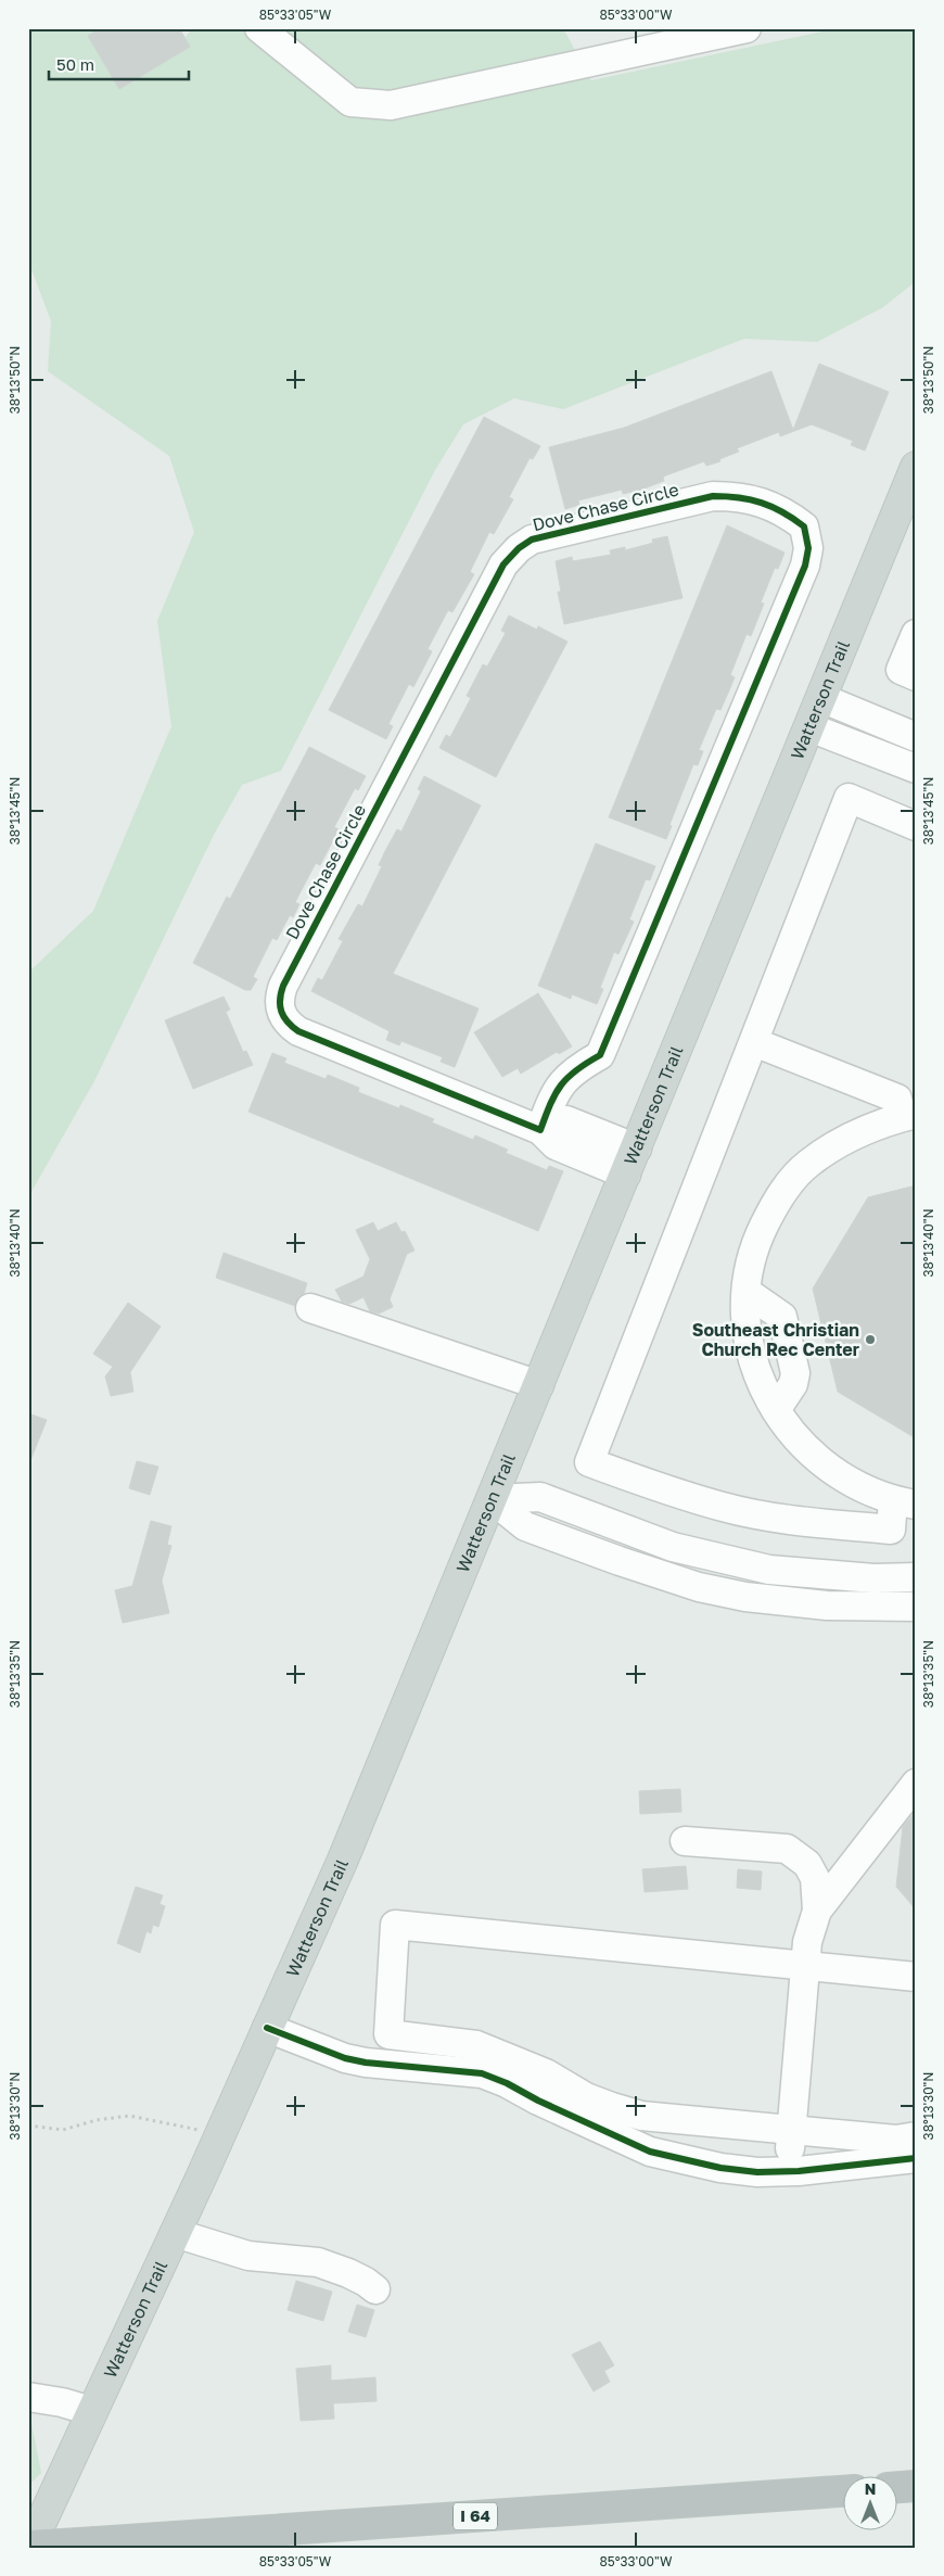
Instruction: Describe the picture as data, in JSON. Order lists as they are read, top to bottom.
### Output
{
  "streets": {
    "highway": ["I 64"],
    "main road": ["Watterson Trail"],
    "street": ["Dove Chase Circle"]
  },
  "crossings": [
    ["Dove Chase Circle", "Watterson Trail"],
    ["Watterson Trail", "I 64"]
  ],
  "places": ["Southeast Christian Church Rec Center"],
  "scale_bar": "50 m",
  "north": "top",
  "coordinates": [
    "85°33'05\"W",
    "85°33'00\"W",
    "38°13'50\"N",
    "38°13'45\"N",
    "38°13'40\"N",
    "38°13'35\"N",
    "38°13'30\"N"
  ]
}
